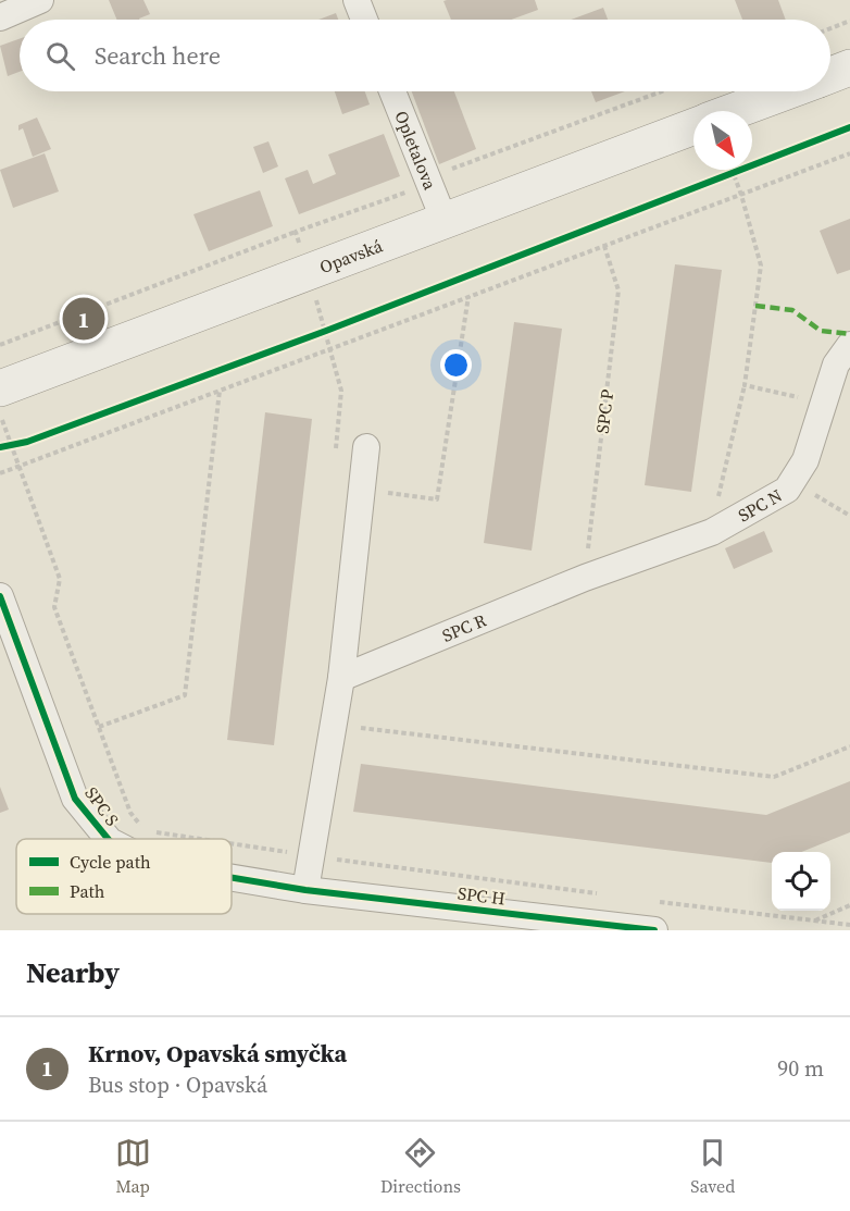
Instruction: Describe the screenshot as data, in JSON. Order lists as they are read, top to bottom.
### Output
{
  "streets": {
    "main road": ["Opavská"],
    "street": [
      "Opletalova",
      "SPC N",
      "SPC R",
      "SPC S",
      "SPC H"
    ],
    "path": ["SPC P"]
  },
  "crossings": [
    ["Opletalova", "Opavská"],
    ["SPC P", "SPC N"],
    ["SPC P", "SPC R"],
    ["SPC N", "SPC R"],
    ["SPC S", "SPC H"]
  ],
  "legend": ["Cycle path", "Path"],
  "north": "bottom right",
  "page": {
    "search": "Search here",
    "pins": "1",
    "heading": "Nearby",
    "list": [
      {
        "mark": "1",
        "name": "Krnov, Opavská smyčka",
        "note": "Bus stop · Opavská",
        "value": "90 m"
      }
    ],
    "nav": ["Map", "Directions", "Saved"]
  }
}
